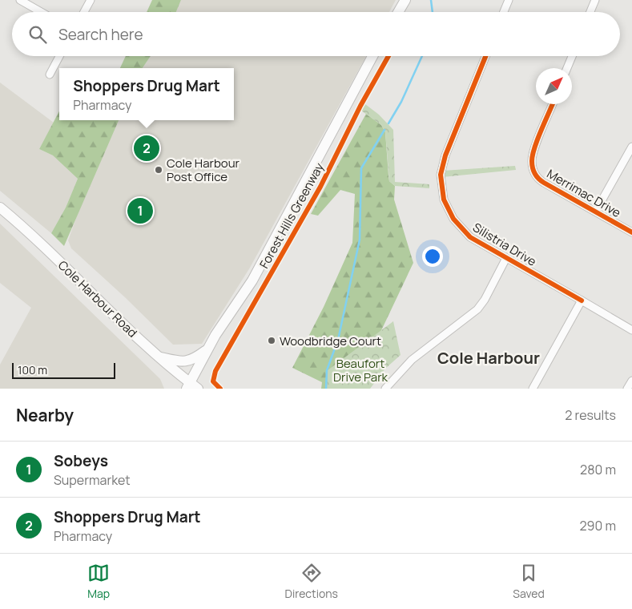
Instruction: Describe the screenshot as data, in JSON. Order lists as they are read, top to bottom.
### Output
{
  "streets": {
    "main road": ["Cole Harbour Road"],
    "street": ["Merrimac Drive", "Silistria Drive"],
    "cycle path": ["Forest Hills Greenway"]
  },
  "districts": ["Cole Harbour"],
  "parks": ["Beaufort Drive Park"],
  "places": ["Cole Harbour Post Office", "Woodbridge Court"],
  "scale_bar": "100 m",
  "north": "top right",
  "page": {
    "search": "Search here",
    "popup": ["Shoppers Drug Mart", "Pharmacy"],
    "pins": ["2", "1"],
    "scale": "100 m",
    "heading": ["Nearby", "2 results"],
    "list": [
      {
        "mark": "1",
        "name": "Sobeys",
        "note": "Supermarket",
        "value": "280 m"
      },
      {
        "mark": "2",
        "name": "Shoppers Drug Mart",
        "note": "Pharmacy",
        "value": "290 m"
      }
    ],
    "nav": ["Map", "Directions", "Saved"]
  }
}
